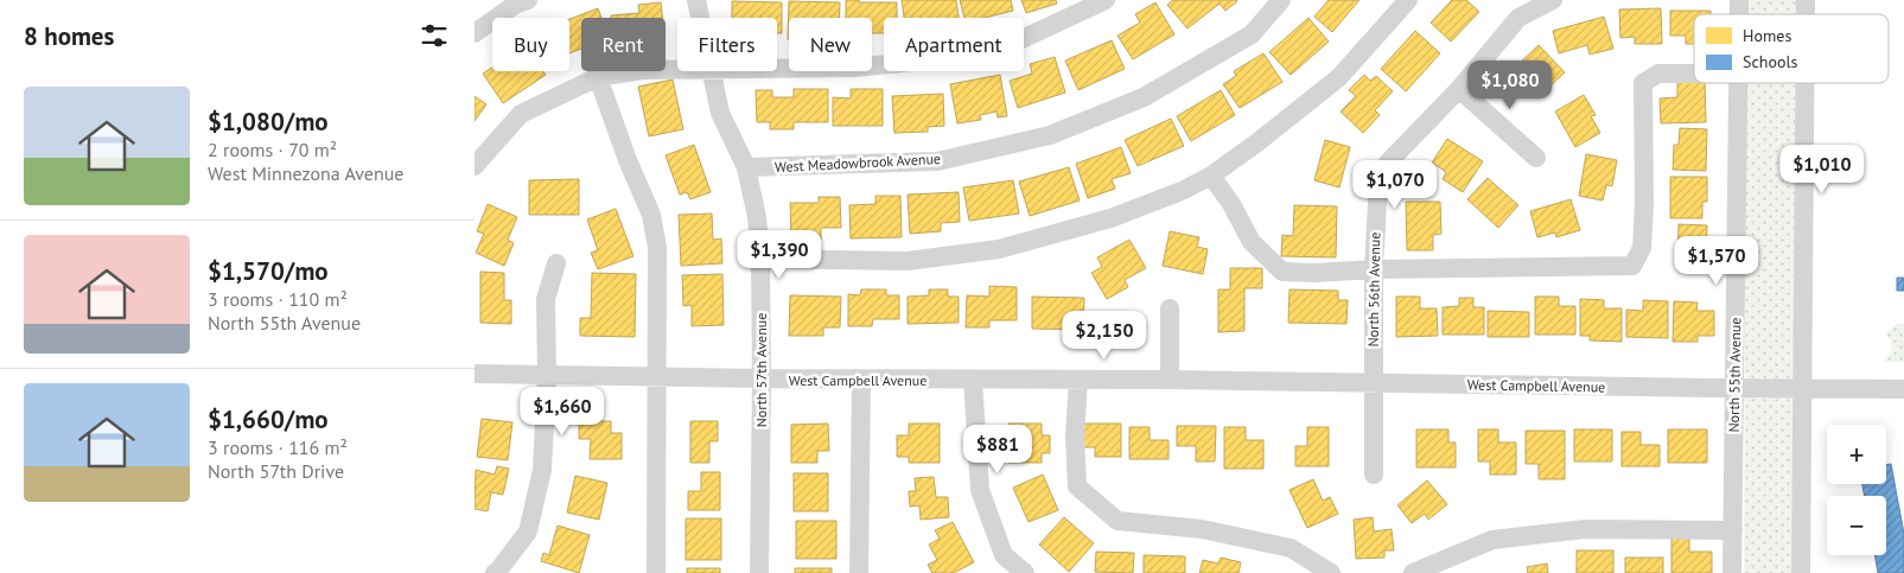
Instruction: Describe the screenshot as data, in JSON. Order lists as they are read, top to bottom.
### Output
{
  "streets": {
    "street": [
      "West Meadowbrook Avenue",
      "North 56th Avenue",
      "North 57th Avenue",
      "North 55th Avenue",
      "West Campbell Avenue"
    ]
  },
  "crossings": [
    ["West Meadowbrook Avenue", "North 57th Avenue"],
    ["North 56th Avenue", "West Campbell Avenue"],
    ["North 57th Avenue", "West Campbell Avenue"],
    ["North 55th Avenue", "West Campbell Avenue"]
  ],
  "legend": ["Homes", "Schools"],
  "page": {
    "heading": "8 homes",
    "chip": [
      "Buy",
      "Rent",
      "Filters",
      "New",
      "Apartment"
    ],
    "price": [
      "$1,080",
      "$1,010",
      "$1,070",
      "$1,390",
      "$1,570",
      "$2,150",
      "$1,660",
      "$881"
    ],
    "list": [
      {
        "name": "$1,080/mo",
        "note": "2 rooms · 70 m² · West Minnezona Avenue"
      },
      {
        "name": "$1,570/mo",
        "note": "3 rooms · 110 m² · North 55th Avenue"
      },
      {
        "name": "$1,660/mo",
        "note": "3 rooms · 116 m² · North 57th Drive"
      }
    ],
    "map_buttons": ["+", "−"]
  }
}
